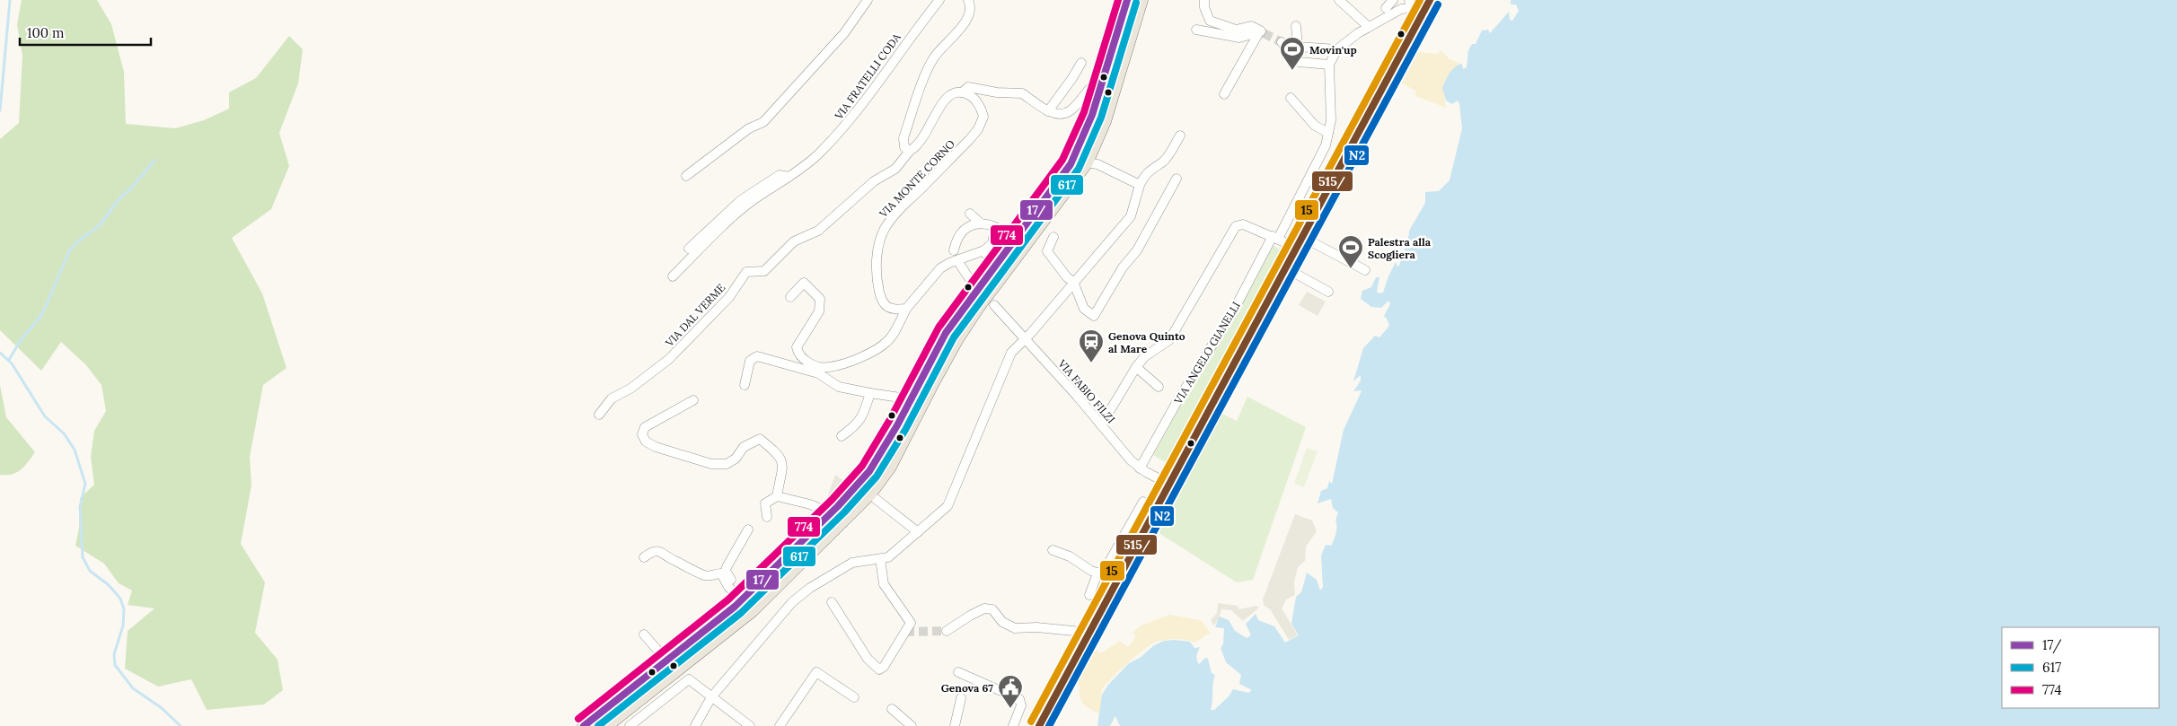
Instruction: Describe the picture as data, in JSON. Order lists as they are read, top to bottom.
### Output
{
  "streets": {
    "street": [
      "VIA FRATELLI CODA",
      "VIA MONTE CORNO",
      "VIA DAL VERME",
      "VIA ANGELO GIANELLI",
      "VIA FABIO FILZI"
    ]
  },
  "crossings": [
    ["VIA ANGELO GIANELLI", "VIA FABIO FILZI"]
  ],
  "places": {
    "sports": ["Movin'up", "Palestra alla Scogliera"],
    "station": ["Genova Quinto al Mare"],
    "public building": ["Genova 67"]
  },
  "lines": [
    "transit line 17/",
    "transit line 774",
    "transit line 515/",
    "transit line 15",
    "transit line 617",
    "transit line N2"
  ],
  "legend": ["17/", "617", "774"],
  "scale_bar": "100 m"
}
